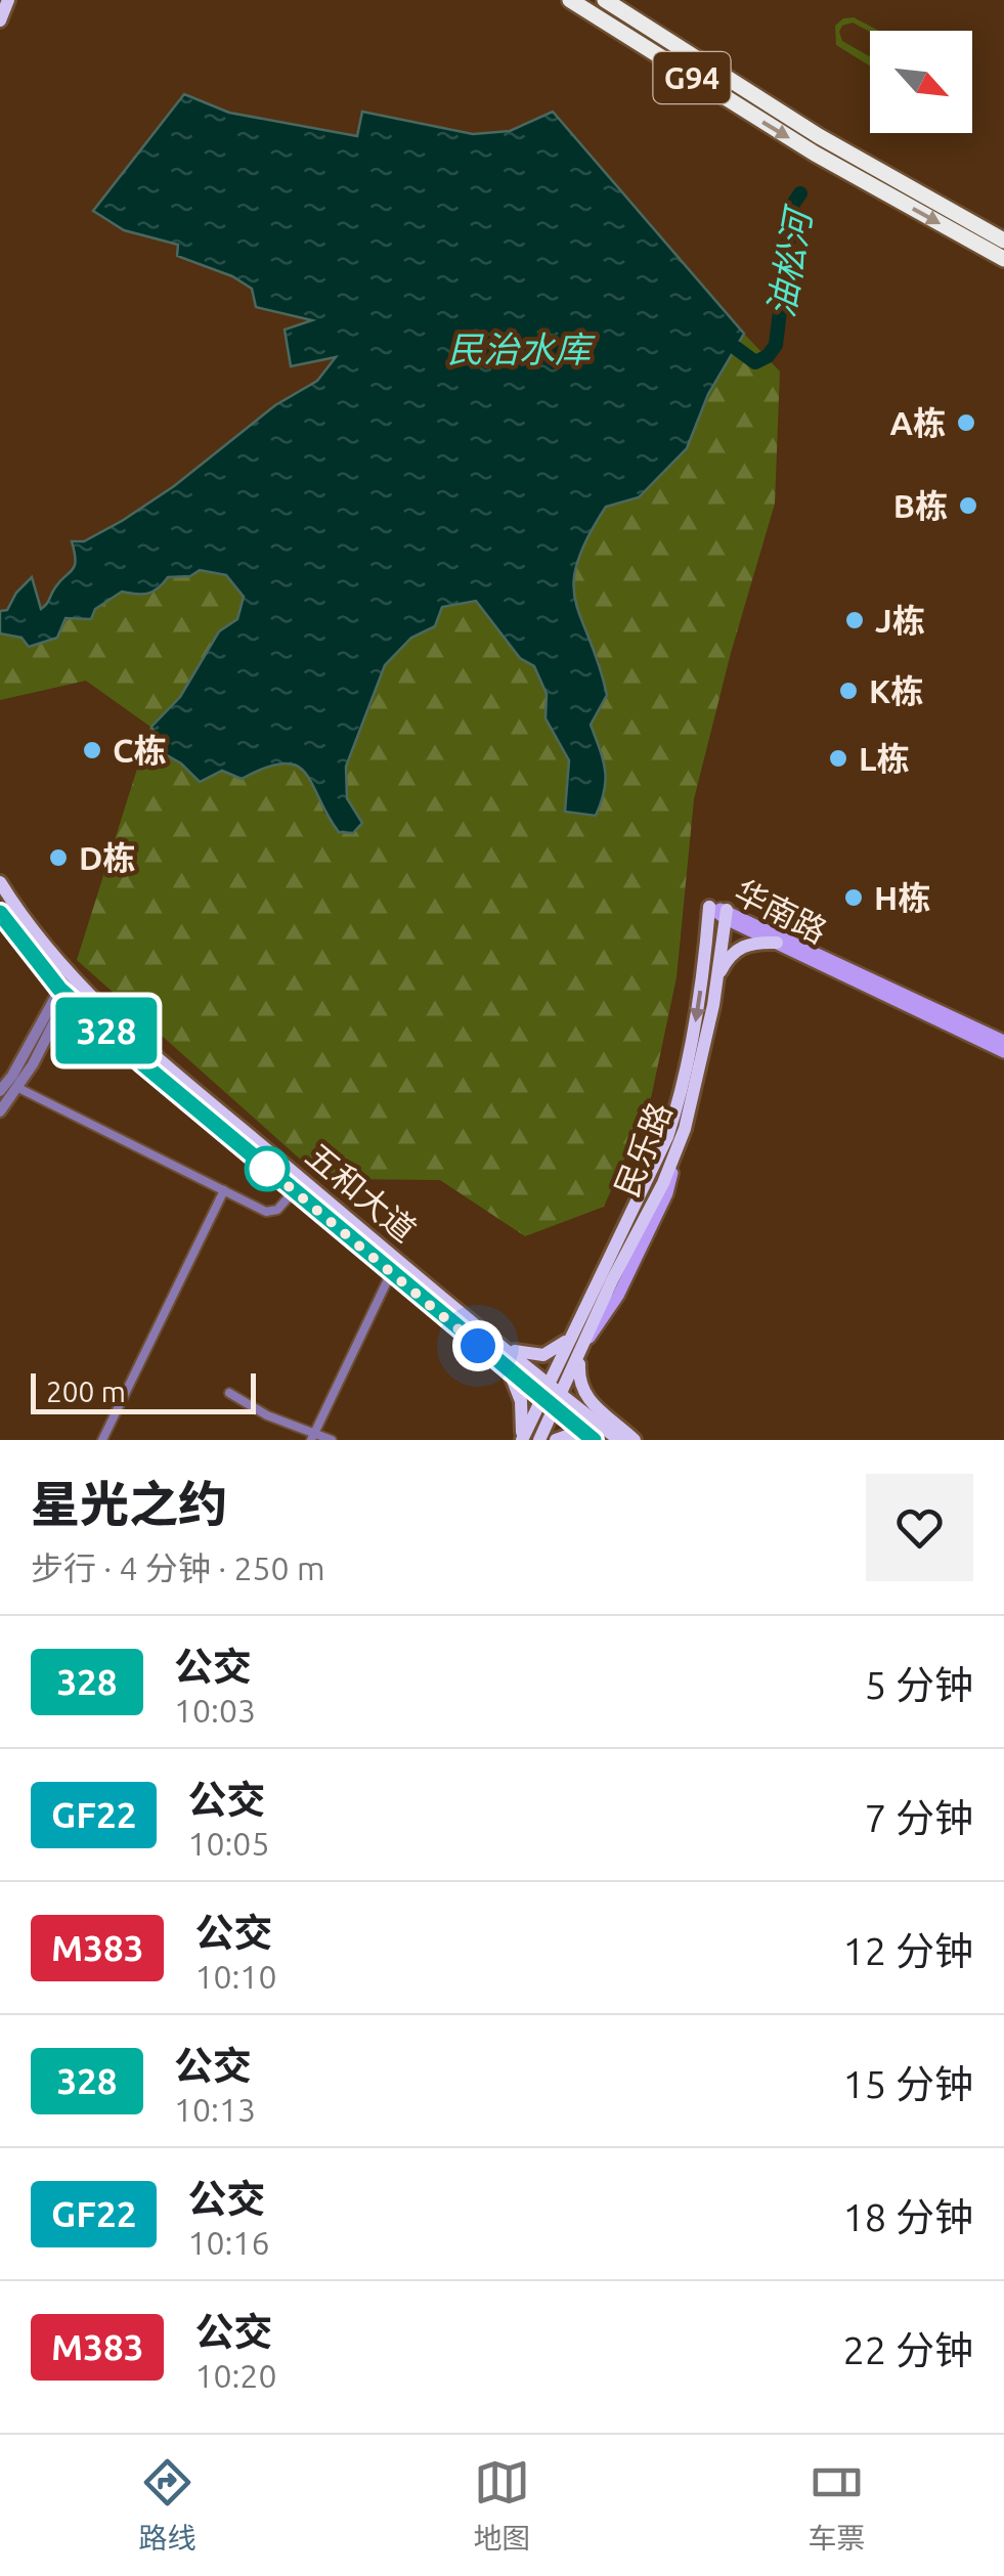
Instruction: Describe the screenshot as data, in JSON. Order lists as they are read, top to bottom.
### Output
{
  "streets": {
    "highway": ["G94"],
    "main road": ["华南路", "民乐路", "五和大道"]
  },
  "crossings": [
    ["华南路", "民乐路"],
    ["民乐路", "五和大道"]
  ],
  "water": ["油松河", "民治水库"],
  "places": [
    "A栋",
    "B栋",
    "J栋",
    "K栋",
    "C栋",
    "L栋",
    "D栋",
    "H栋"
  ],
  "lines": ["bus line 328"],
  "scale_bar": "200 m",
  "north": "bottom right",
  "page": {
    "on_map": "328",
    "scale": "200 m",
    "heading": ["星光之约", "步行 · 4 分钟 · 250 m"],
    "list": [
      {
        "mark": "328",
        "name": "公交",
        "note": "10:03",
        "value": "5 分钟"
      },
      {
        "mark": "GF22",
        "name": "公交",
        "note": "10:05",
        "value": "7 分钟"
      },
      {
        "mark": "M383",
        "name": "公交",
        "note": "10:10",
        "value": "12 分钟"
      },
      {
        "mark": "328",
        "name": "公交",
        "note": "10:13",
        "value": "15 分钟"
      },
      {
        "mark": "GF22",
        "name": "公交",
        "note": "10:16",
        "value": "18 分钟"
      },
      {
        "mark": "M383",
        "name": "公交",
        "note": "10:20",
        "value": "22 分钟"
      }
    ],
    "tabs": ["路线", "地图", "车票"]
  }
}
